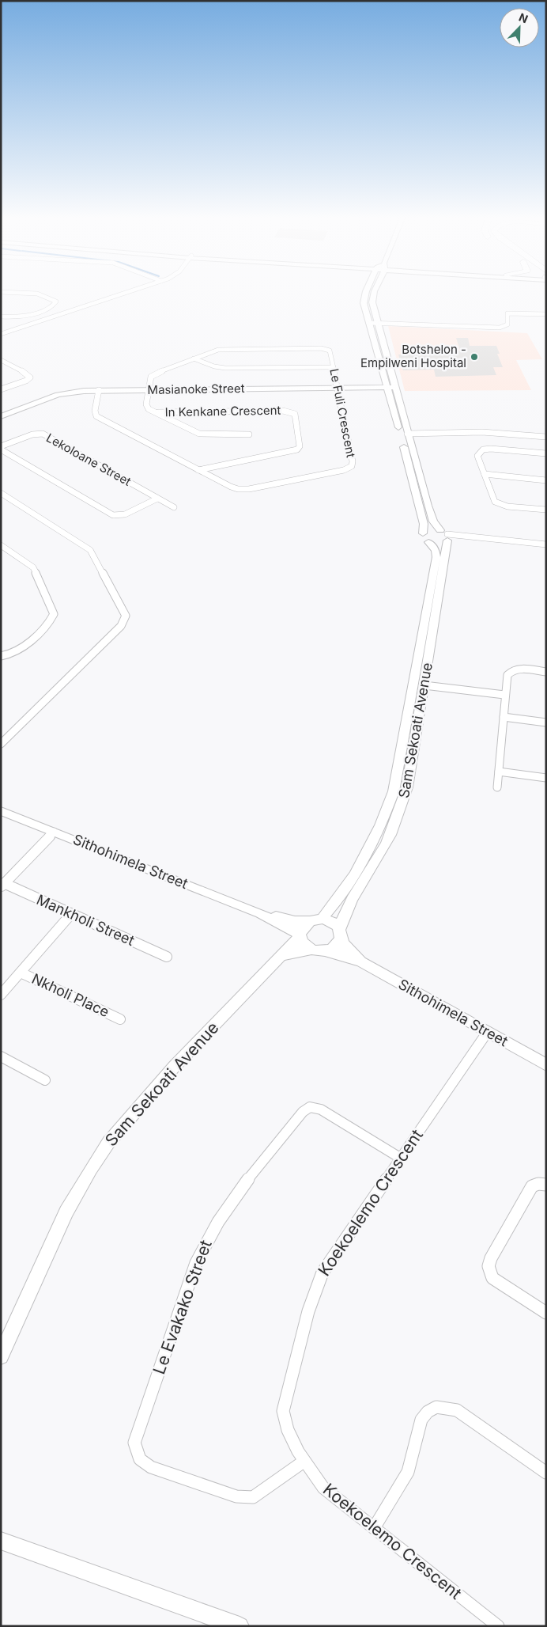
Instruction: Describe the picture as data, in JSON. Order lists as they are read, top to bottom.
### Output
{
  "streets": {
    "street": [
      "Masianoke Street",
      "In Kenkane Crescent",
      "Le Fuli Crescent",
      "Lekoloane Street",
      "Sam Sekoati Avenue",
      "Sithohimela Street",
      "Mankholi Street",
      "Nkholi Place",
      "Koekoelemo Crescent",
      "Le Evakako Street"
    ]
  },
  "crossings": [
    ["Masianoke Street", "Le Fuli Crescent"],
    ["Masianoke Street", "Sam Sekoati Avenue"],
    ["In Kenkane Crescent", "Le Fuli Crescent"],
    ["Sam Sekoati Avenue", "Sithohimela Street"],
    ["Sithohimela Street", "Koekoelemo Crescent"],
    ["Koekoelemo Crescent", "Le Evakako Street"]
  ],
  "places": ["Botshelon - Empilweni Hospital"],
  "north": "top right"
}
